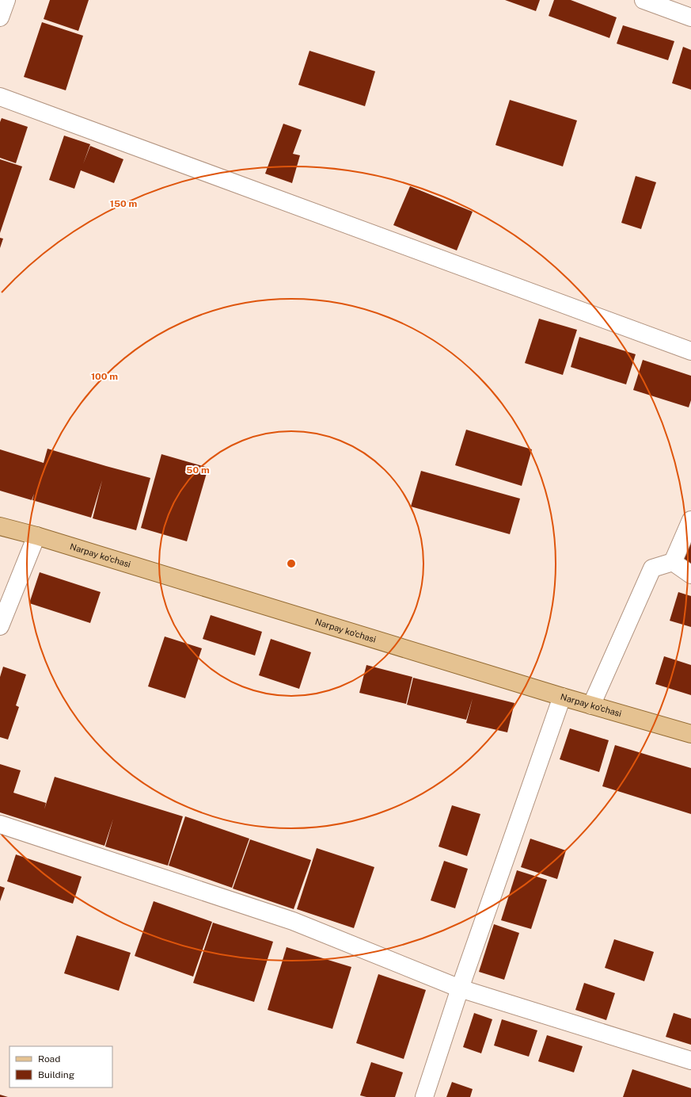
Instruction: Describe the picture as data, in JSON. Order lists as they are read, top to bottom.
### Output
{
  "streets": {
    "main road": ["Narpay ko'chasi"]
  },
  "legend": ["Road", "Building"],
  "rings": ["150 m", "100 m", "50 m"]
}
